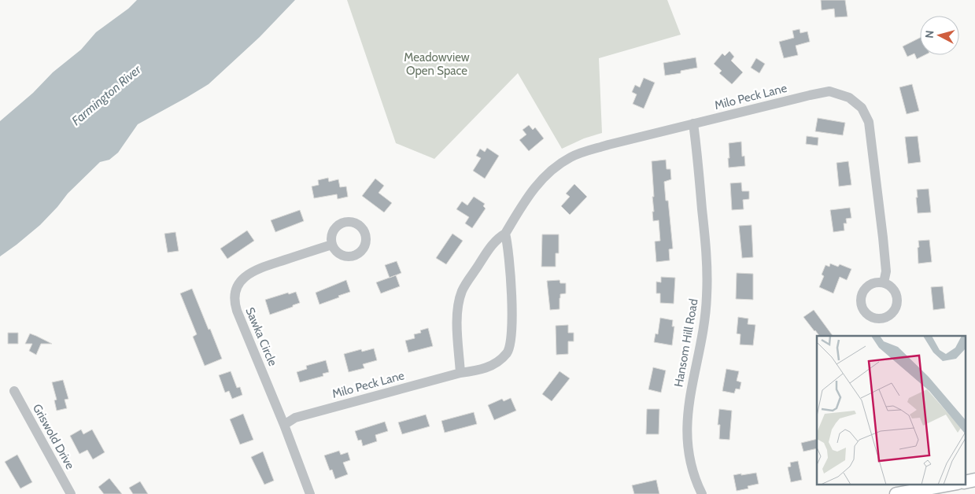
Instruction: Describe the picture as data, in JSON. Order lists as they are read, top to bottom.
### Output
{
  "streets": {
    "street": [
      "Milo Peck Lane",
      "Sawka Circle",
      "Hansom Hill Road",
      "Griswold Drive"
    ]
  },
  "crossings": [
    ["Milo Peck Lane", "Sawka Circle"],
    ["Milo Peck Lane", "Hansom Hill Road"]
  ],
  "water": ["Farmington River"],
  "parks": ["Meadowview Open Space"],
  "north": "left"
}
